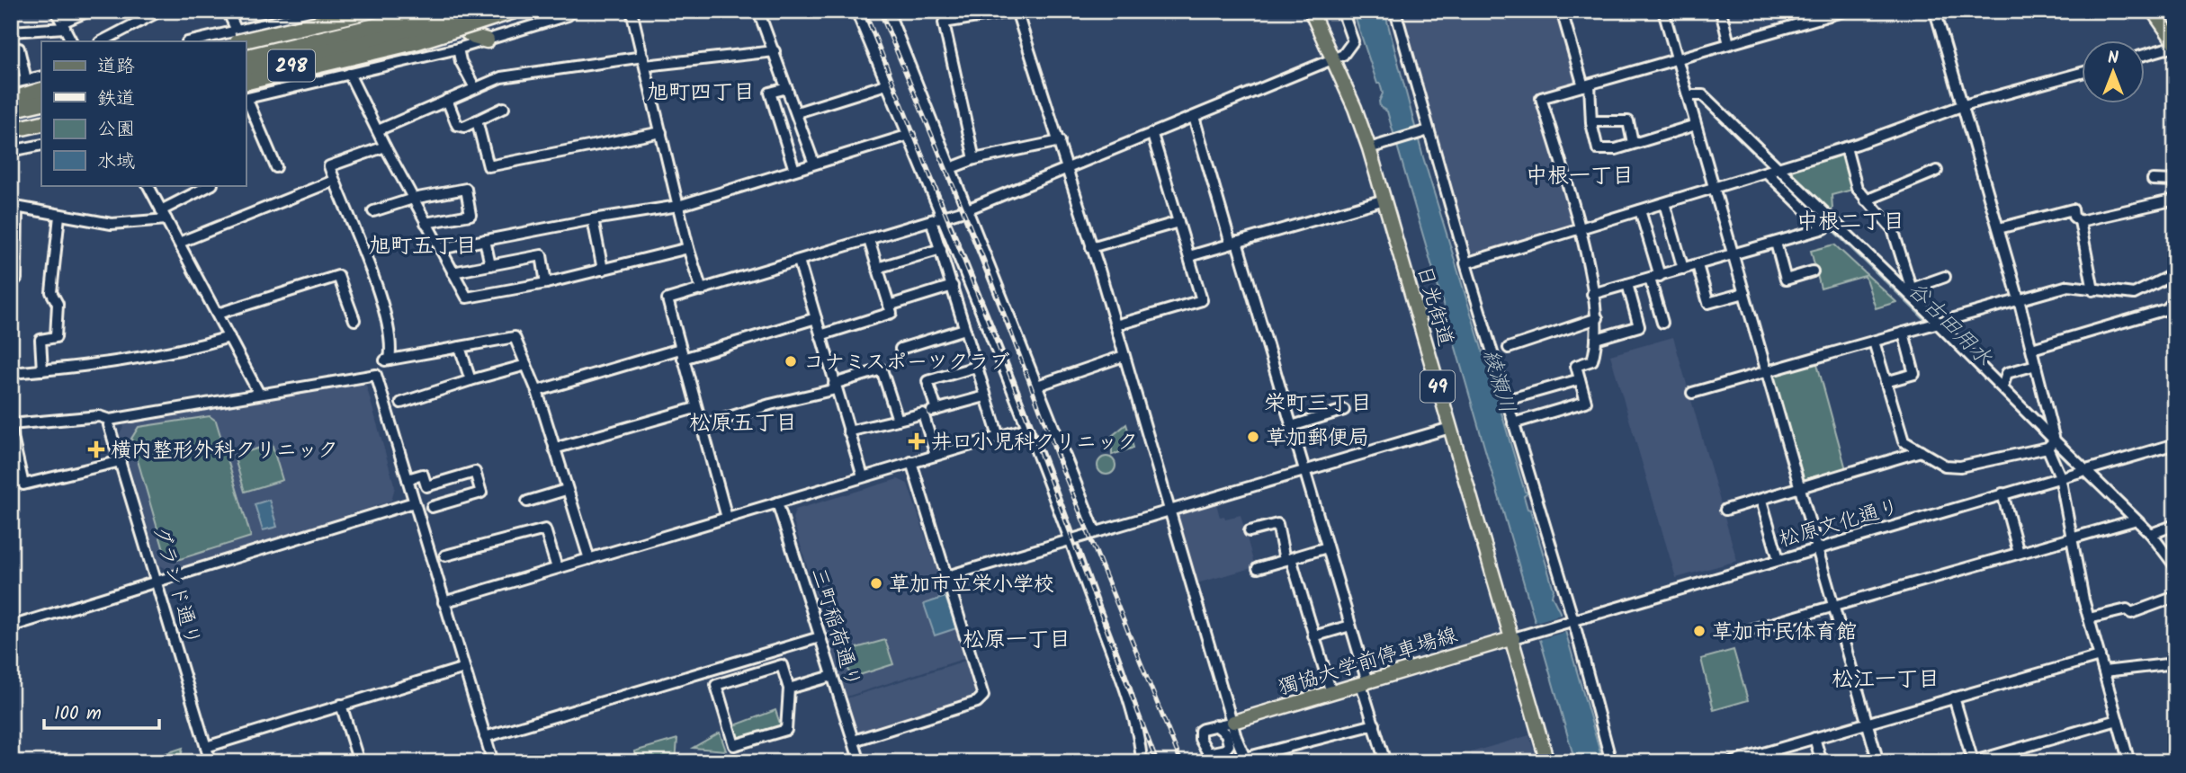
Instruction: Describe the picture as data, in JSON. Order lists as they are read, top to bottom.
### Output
{
  "streets": {
    "highway": ["298"],
    "main road": ["日光街道", "49", "獨協大学前停車場線"],
    "street": ["松原文化通り", "グランド通り", "三町稲荷通り"]
  },
  "crossings": [
    ["日光街道", "松原文化通り"],
    ["日光街道", "獨協大学前停車場線"],
    ["松原文化通り", "獨協大学前停車場線"]
  ],
  "districts": [
    "旭町四丁目",
    "中根一丁目",
    "中根二丁目",
    "旭町五丁目",
    "栄町三丁目",
    "松原五丁目",
    "松原一丁目",
    "松江一丁目"
  ],
  "water": ["谷古田用水", "綾瀬川"],
  "places": {
    "other": [
      "コナミスポーツクラブ",
      "草加郵便局",
      "草加市立栄小学校",
      "草加市民体育館"
    ],
    "health": ["井口小児科クリニック", "横内整形外科クリニック"]
  },
  "legend": [
    "道路",
    "鉄道",
    "公園",
    "水域"
  ],
  "scale_bar": "100 m",
  "north": "top"
}
